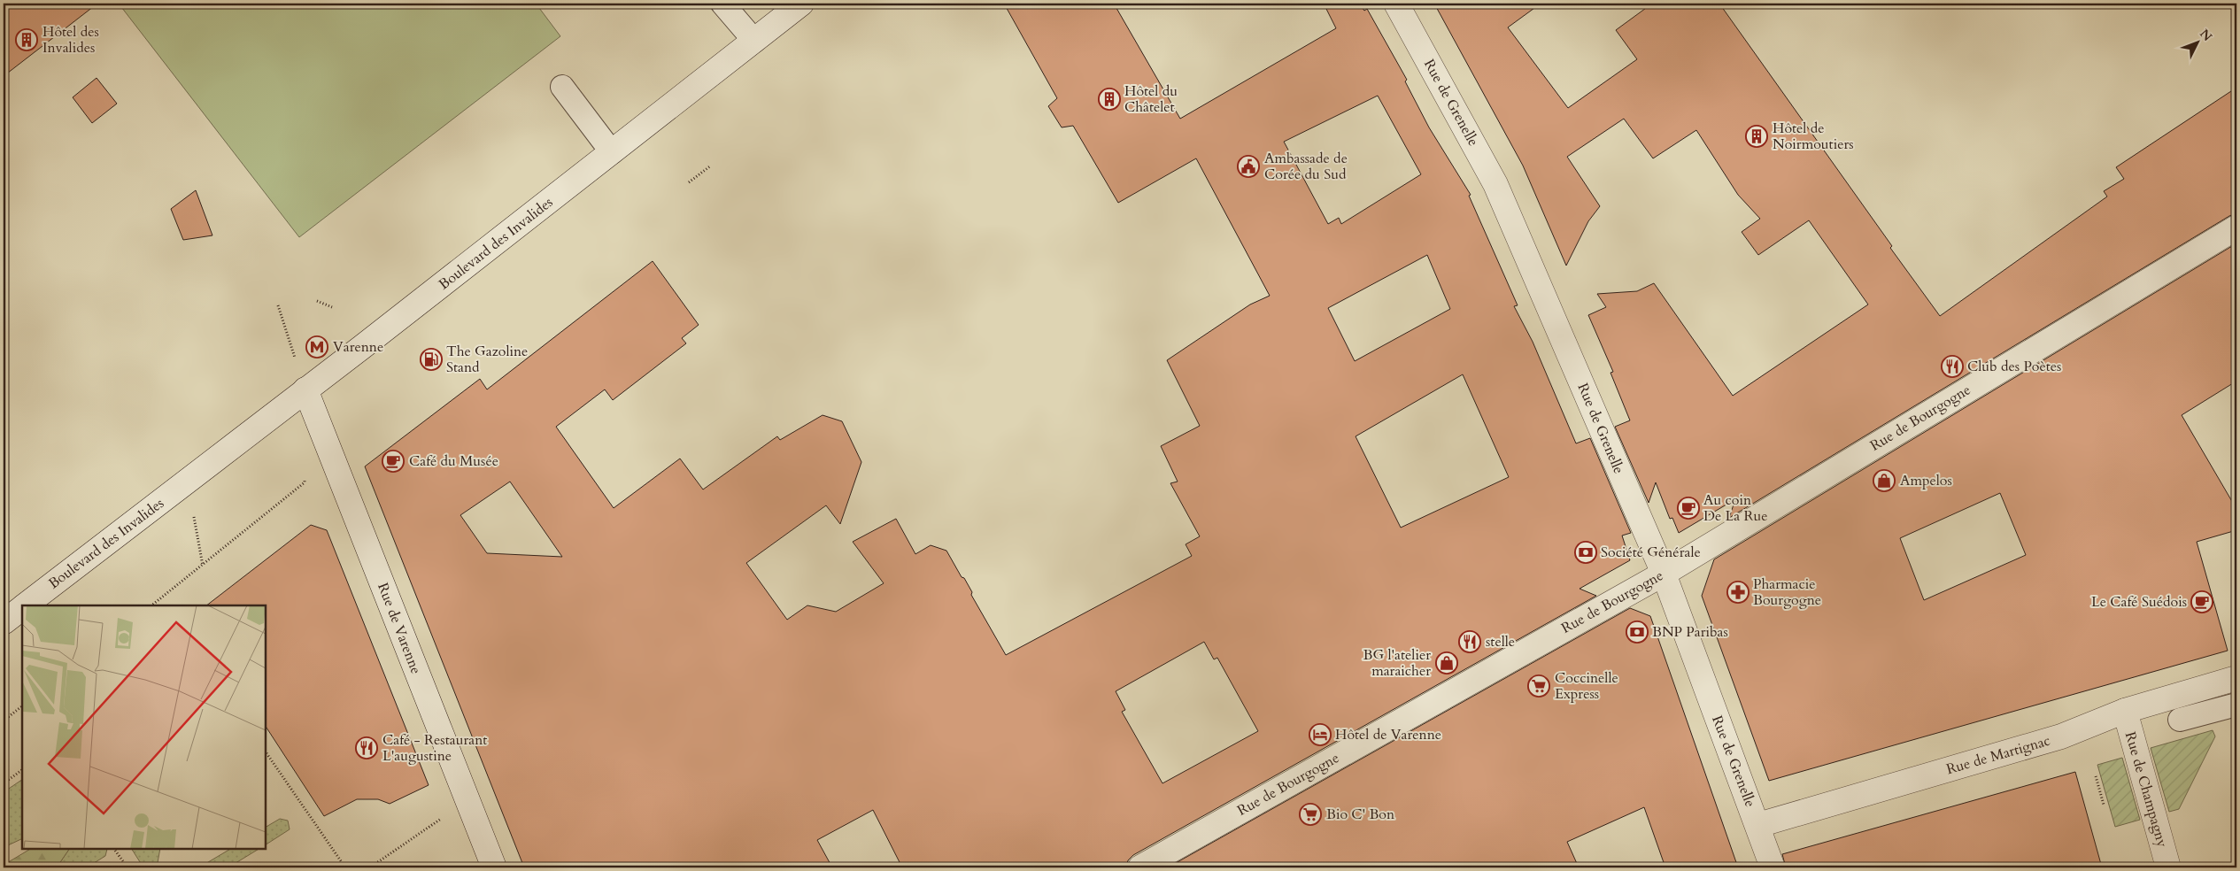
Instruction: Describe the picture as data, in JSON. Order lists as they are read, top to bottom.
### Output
{
  "streets": {
    "street": [
      "Rue de Grenelle",
      "Boulevard des Invalides",
      "Rue de Bourgogne",
      "Rue de Varenne",
      "Rue de Martignac",
      "Rue de Champagny"
    ]
  },
  "crossings": [
    ["Rue de Grenelle", "Rue de Bourgogne"],
    ["Rue de Grenelle", "Rue de Martignac"],
    ["Boulevard des Invalides", "Rue de Varenne"],
    ["Rue de Martignac", "Rue de Champagny"]
  ],
  "places": {
    "building": ["Hôtel des Invalides", "Hôtel du Châtelet", "Hôtel de Noirmoutiers"],
    "public building": ["Ambassade de Corée du Sud"],
    "metro station": ["Varenne"],
    "fuel station": ["The Gazoline Stand"],
    "restaurant": ["Club des Poètes", "stelle", "Café - Restaurant L'augustine"],
    "cafe": ["Café du Musée", "Au coin De La Rue", "Le Café Suédois"],
    "shop": ["Ampelos", "BG l'atelier maraicher"],
    "bank": ["Société Générale", "BNP Paribas"],
    "pharmacy": ["Pharmacie Bourgogne"],
    "supermarket": ["Coccinelle Express", "Bio C' Bon"],
    "hotel": ["Hôtel de Varenne"]
  },
  "north": "top right"
}
